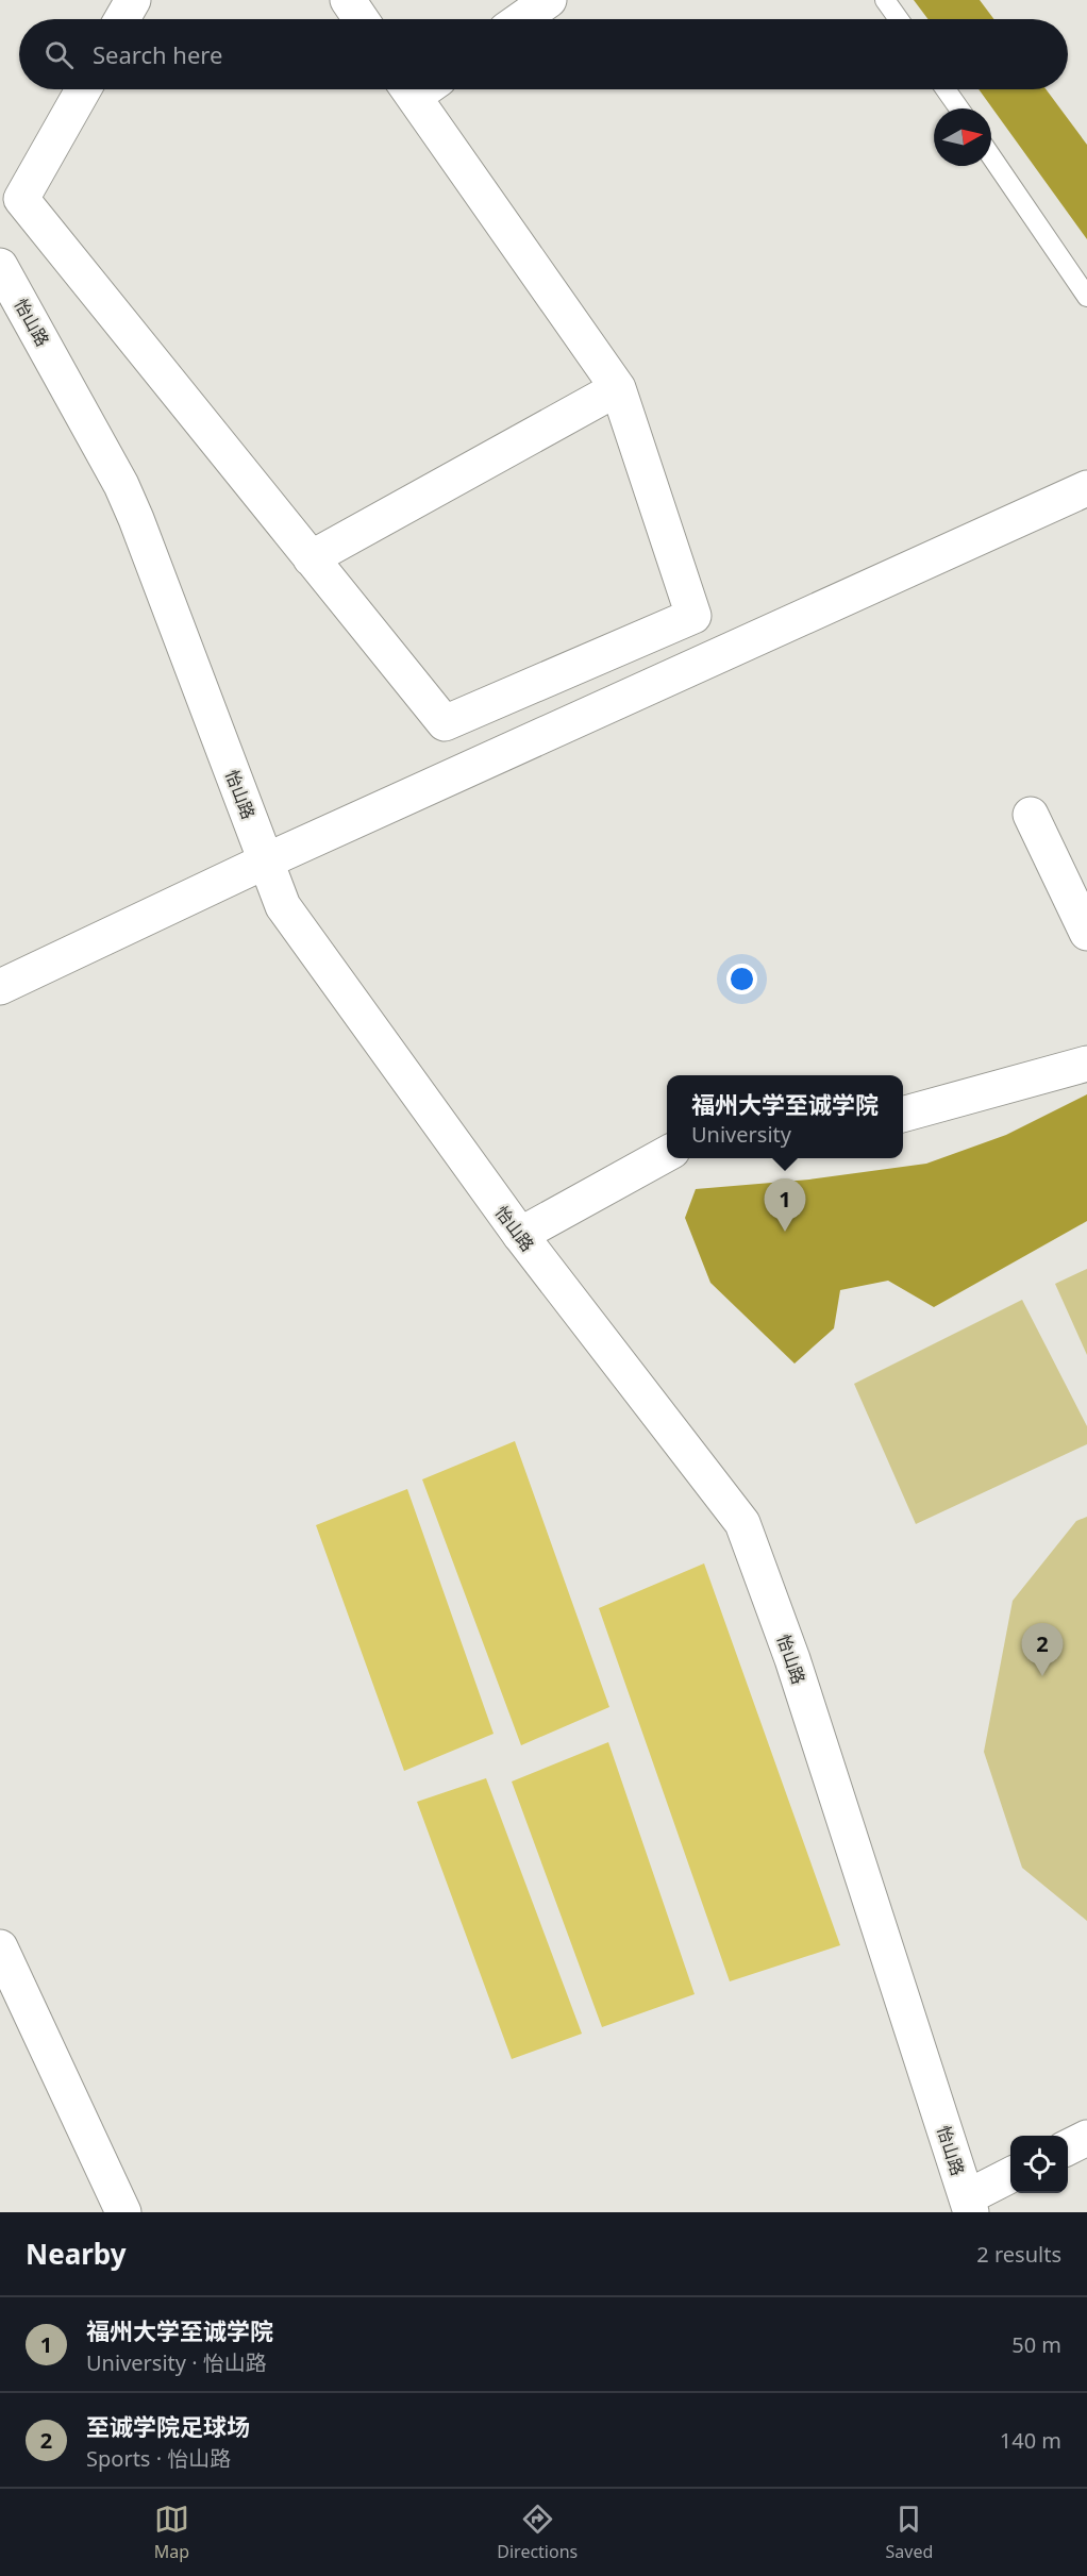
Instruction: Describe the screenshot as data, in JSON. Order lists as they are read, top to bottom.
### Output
{
  "streets": {
    "street": ["怡山路"]
  },
  "north": "right",
  "page": {
    "search": "Search here",
    "popup": ["福州大学至诚学院", "University"],
    "pins": ["1", "2"],
    "heading": ["Nearby", "2 results"],
    "list": [
      {
        "mark": "1",
        "name": "福州大学至诚学院",
        "note": "University · 怡山路",
        "value": "50 m"
      },
      {
        "mark": "2",
        "name": "至诚学院足球场",
        "note": "Sports · 怡山路",
        "value": "140 m"
      }
    ],
    "nav": ["Map", "Directions", "Saved"]
  }
}
